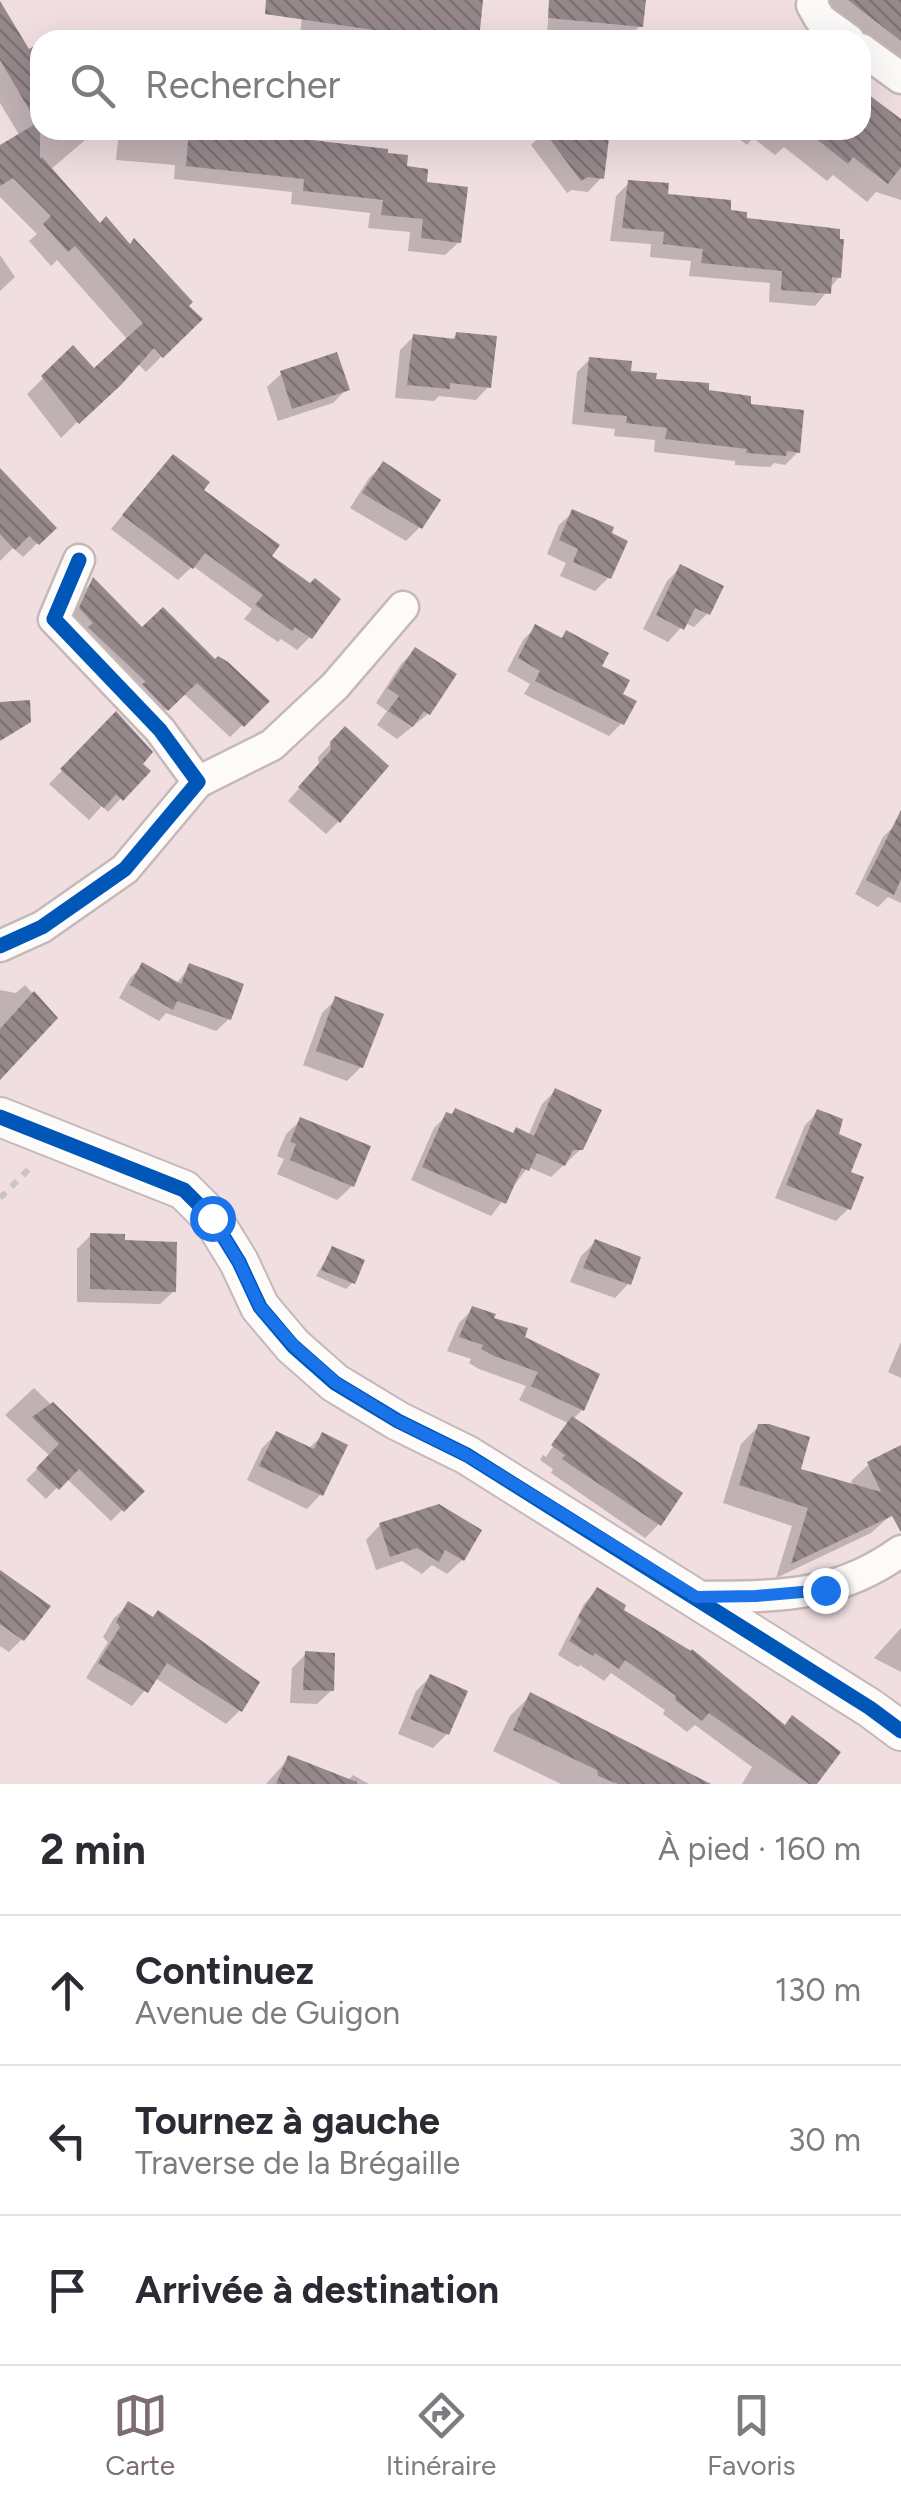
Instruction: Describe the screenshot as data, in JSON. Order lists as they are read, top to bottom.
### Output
{
  "page": {
    "search": "Rechercher",
    "heading": ["2 min", "À pied · 160 m"],
    "list": [
      ["Continuez", "Avenue de Guigon", "130 m"],
      ["Tournez à gauche", "Traverse de la Brégaille", "30 m"],
      "Arrivée à destination"
    ],
    "nav": ["Carte", "Itinéraire", "Favoris"]
  }
}
